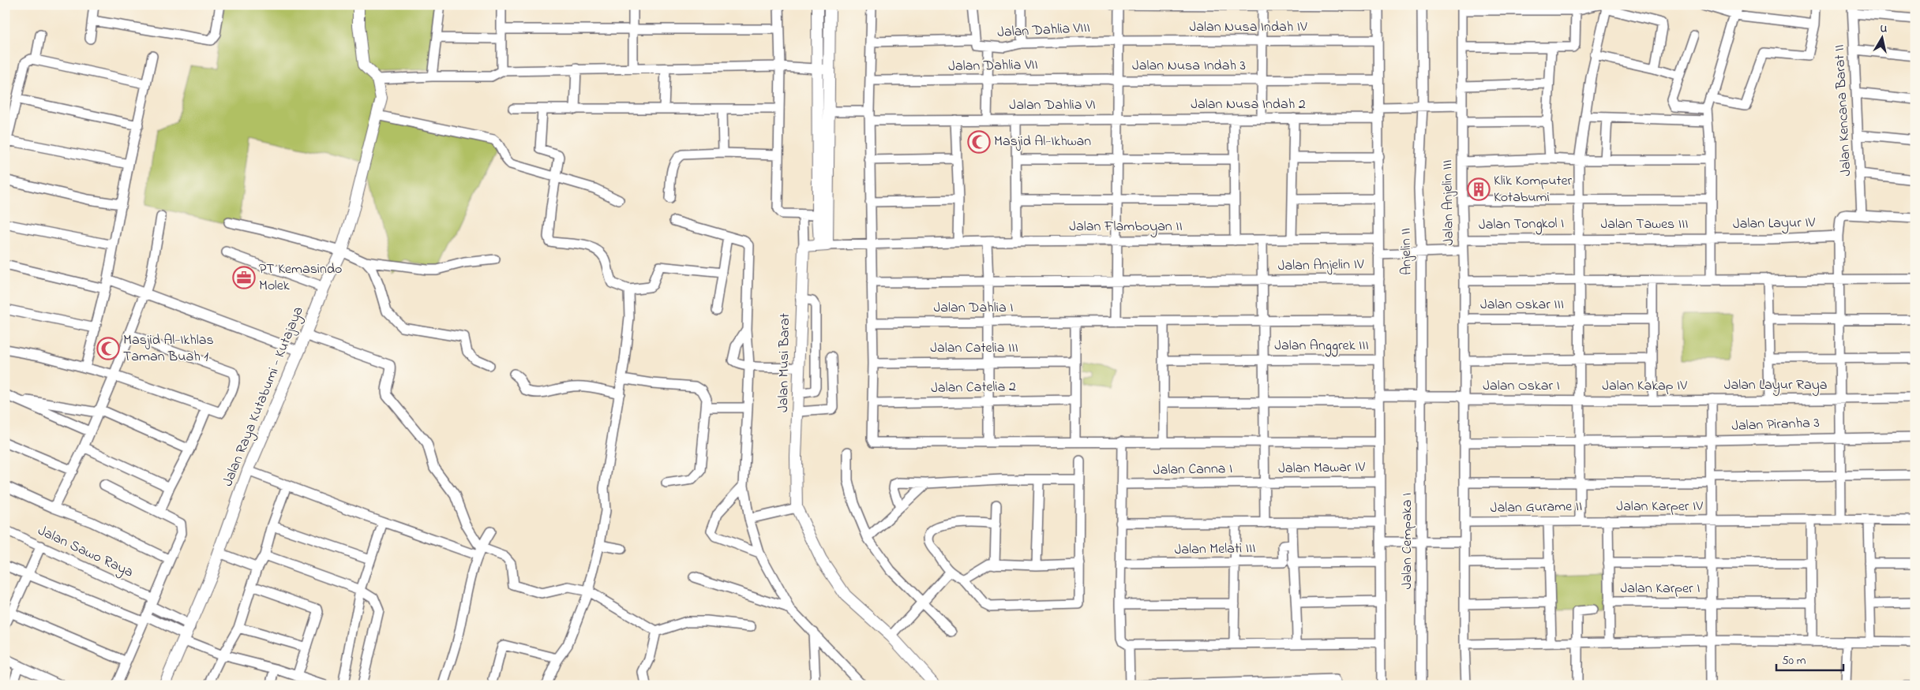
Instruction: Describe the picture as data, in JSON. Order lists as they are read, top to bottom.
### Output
{
  "streets": {
    "street": [
      "Jalan Nusa Indah IV",
      "Jalan Dahlia VIII",
      "Jalan Dahlia VII",
      "Jalan Nusa Indah 3",
      "Jalan Nusa Indah 2",
      "Jalan Dahlia VI",
      "Jalan Kencana Barat II",
      "Jalan Anjelin III",
      "Jalan Layur IV",
      "Jalan Tongkol I",
      "Jalan Tawes III",
      "Jalan Flamboyan II",
      "Anjelin II",
      "Jalan Anjelin IV",
      "Jalan Oskar III",
      "Jalan Dahlia I",
      "Jalan Anggrek III",
      "Jalan Catelia III",
      "Jalan Musi Barat",
      "Jalan Layur Raya",
      "Jalan Oskar I",
      "Jalan Kakap IV",
      "Jalan Catelia 2",
      "Jalan Raya Kutabumi - Kutajaya",
      "Jalan Piranha 3",
      "Jalan Mawar IV",
      "Jalan Canna I",
      "Jalan Karper IV",
      "Jalan Gurame II",
      "Jalan Cempaka I",
      "Jalan Melati III",
      "Jalan Sawo Raya",
      "Jalan Karper I"
    ]
  },
  "crossings": [
    ["Jalan Nusa Indah IV", "Jalan Dahlia VIII"],
    ["Jalan Dahlia VII", "Jalan Nusa Indah 3"],
    ["Jalan Nusa Indah 2", "Jalan Dahlia VI"],
    ["Jalan Anjelin III", "Jalan Tongkol I"],
    ["Jalan Anjelin III", "Jalan Oskar III"],
    ["Jalan Anjelin III", "Jalan Oskar I"],
    ["Jalan Anjelin III", "Jalan Piranha 3"],
    ["Jalan Anjelin III", "Jalan Gurame II"],
    ["Jalan Layur IV", "Jalan Tawes III"],
    ["Jalan Tongkol I", "Jalan Tawes III"],
    ["Anjelin II", "Jalan Oskar I"],
    ["Anjelin II", "Jalan Cempaka I"],
    ["Jalan Layur Raya", "Jalan Kakap IV"],
    ["Jalan Oskar I", "Jalan Kakap IV"],
    ["Jalan Oskar I", "Jalan Cempaka I"],
    ["Jalan Raya Kutabumi - Kutajaya", "Jalan Sawo Raya"],
    ["Jalan Mawar IV", "Jalan Canna I"],
    ["Jalan Karper IV", "Jalan Gurame II"]
  ],
  "places": {
    "mosque": ["Masjid Al-Ikhwan", "Masjid Al-Ikhlas Taman Buah 1"],
    "building": ["Klik Komputer Kotabumi"],
    "office": ["PT Kemasindo Molek"]
  },
  "scale_bar": "50 m",
  "north": "top"
}
